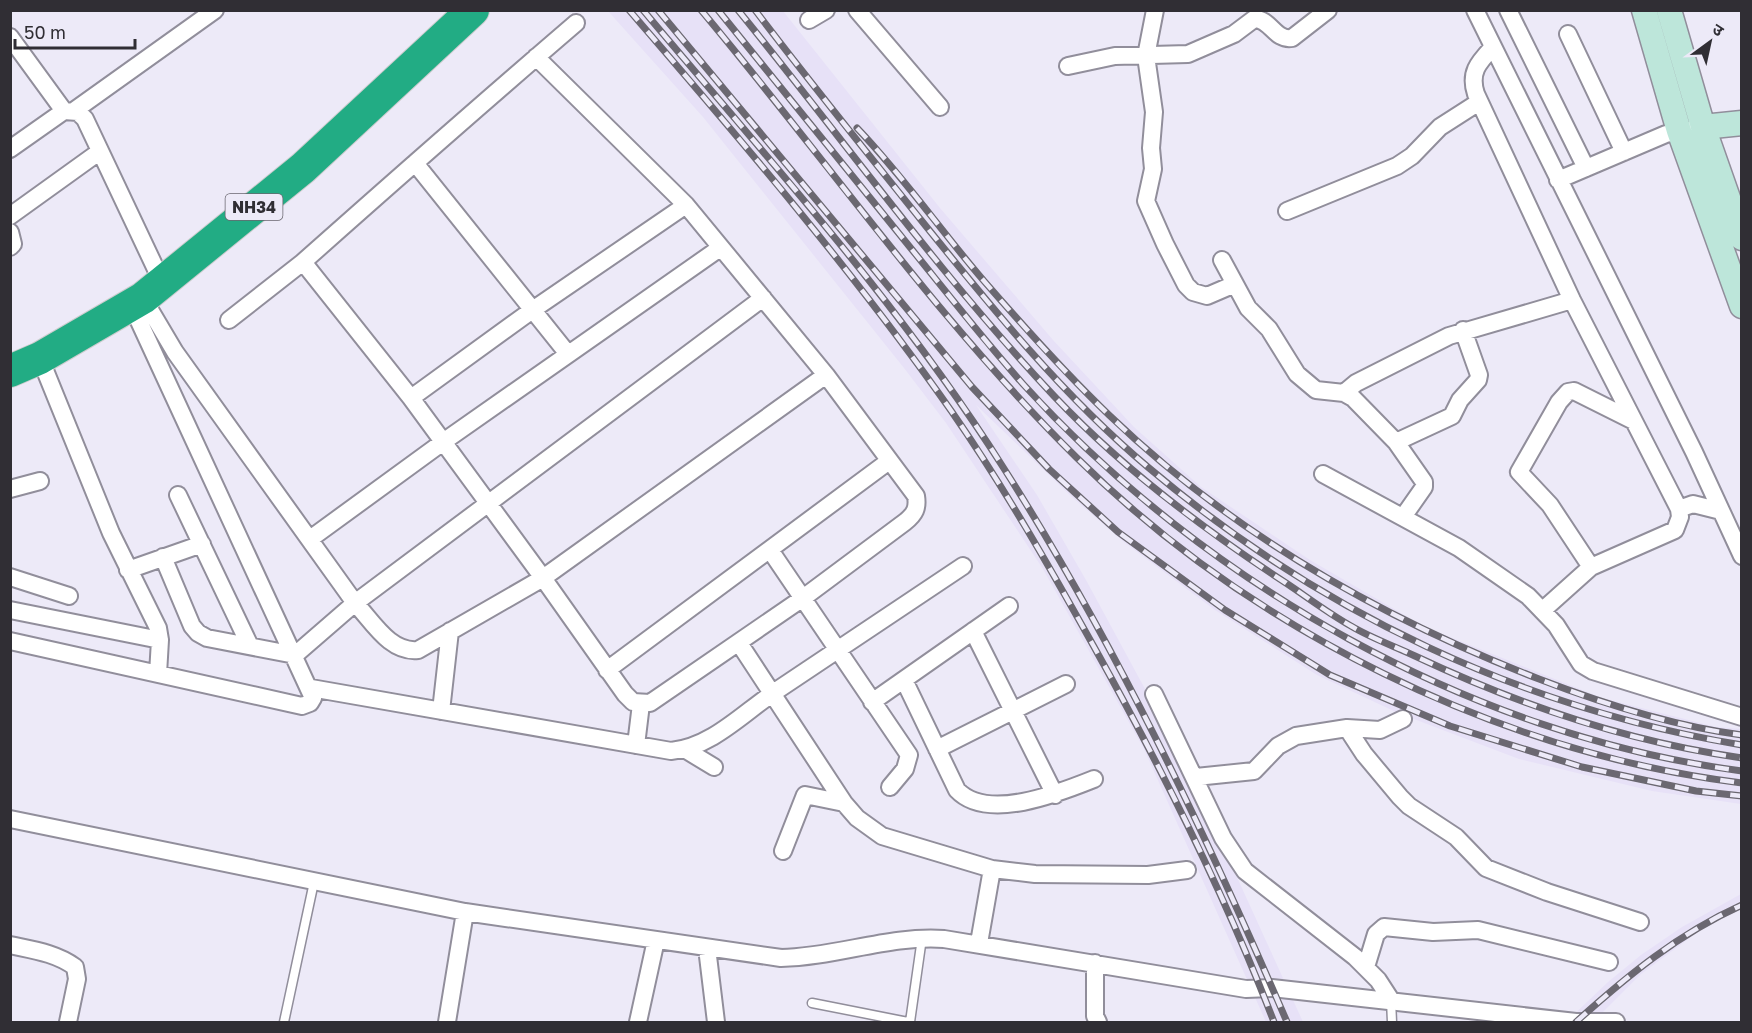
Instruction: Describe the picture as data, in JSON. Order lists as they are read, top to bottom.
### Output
{
  "streets": {
    "highway": ["NH34"]
  },
  "scale_bar": "50 m",
  "north": "top right"
}
